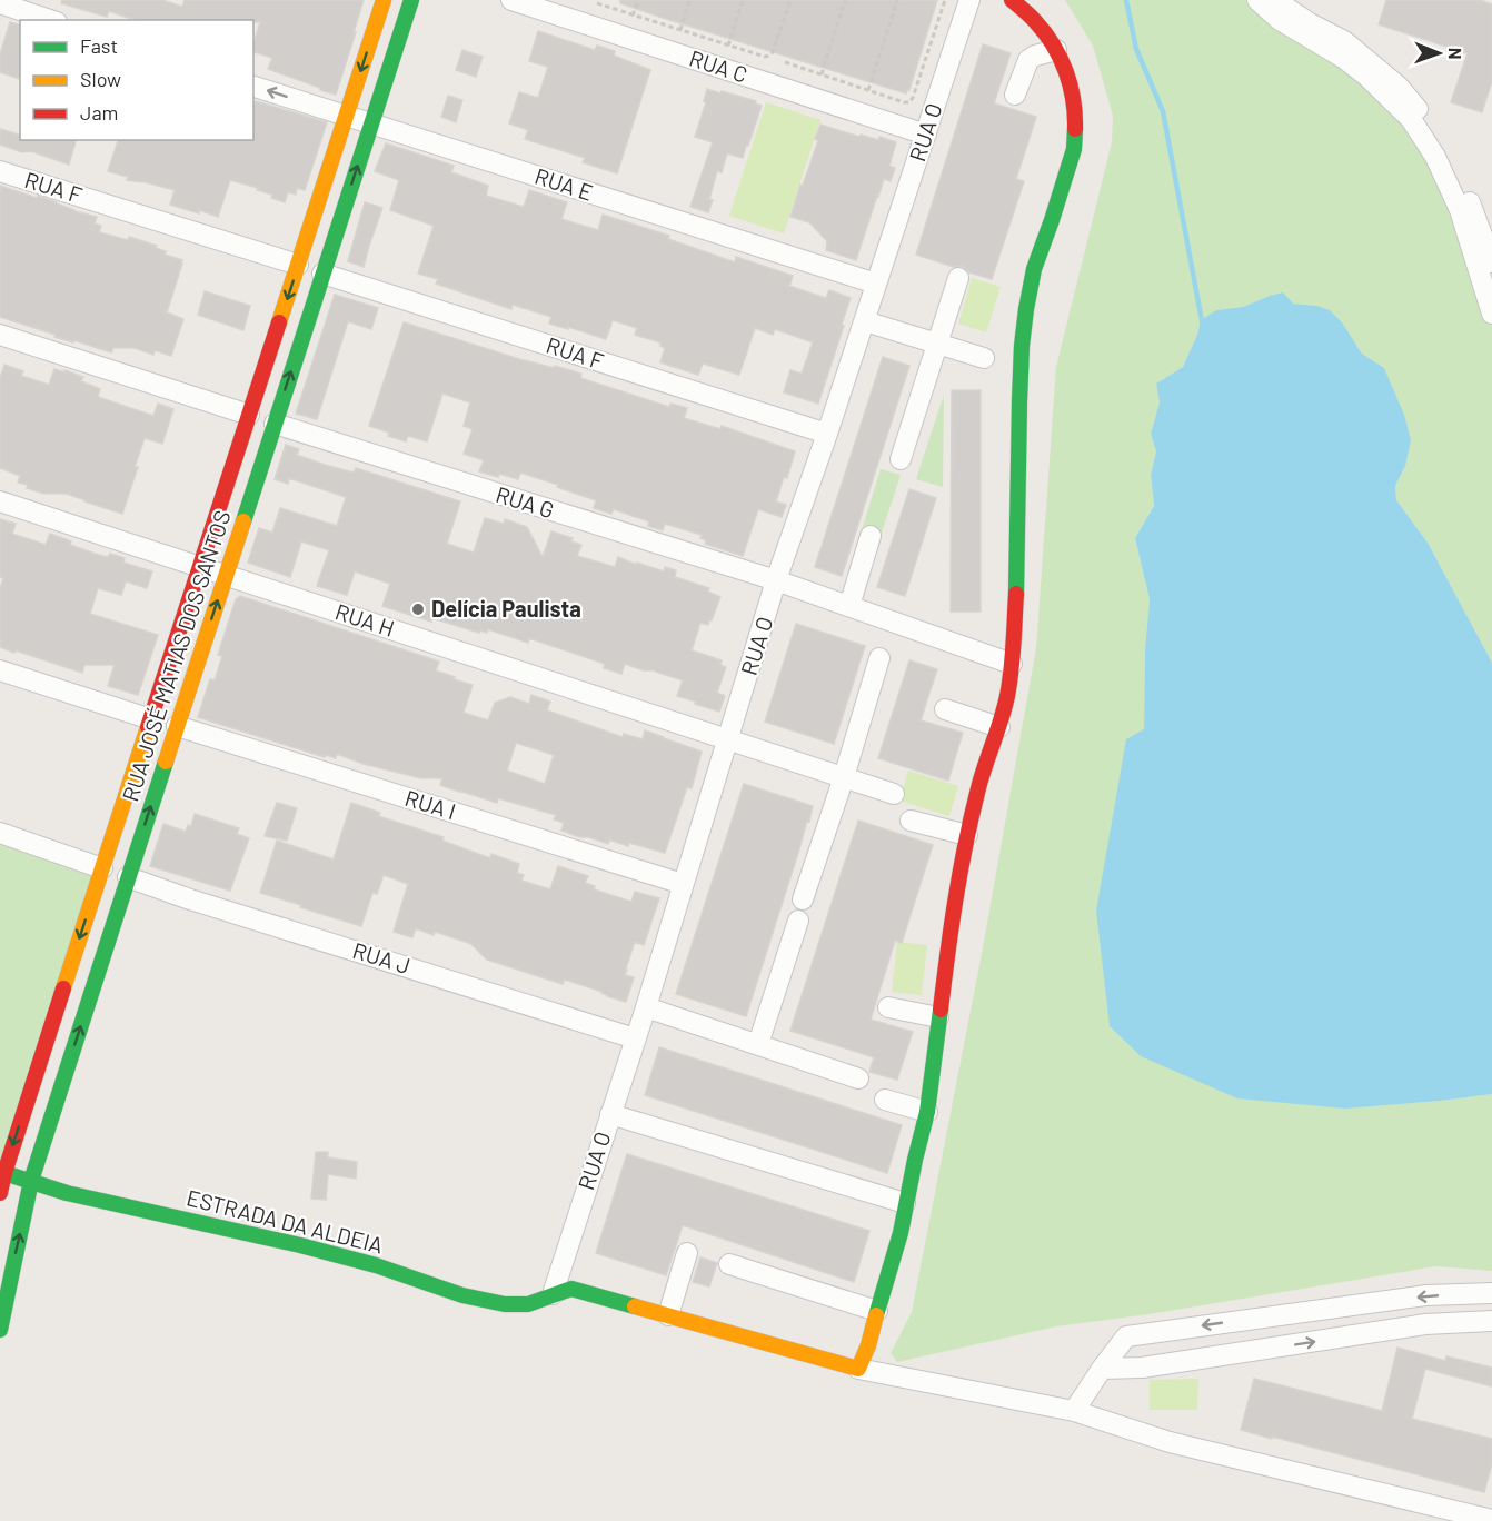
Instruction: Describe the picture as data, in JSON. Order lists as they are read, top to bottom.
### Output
{
  "streets": {
    "main road": ["RUA JOSÉ MATIAS DOS SANTOS", "ESTRADA DA ALDEIA"],
    "street": [
      "RUA C",
      "RUA O",
      "RUA E",
      "RUA F",
      "RUA G",
      "RUA H",
      "RUA I",
      "RUA J"
    ]
  },
  "crossings": [
    ["RUA C", "RUA O"],
    ["RUA O", "RUA E"],
    ["RUA O", "RUA F"],
    ["RUA O", "RUA G"],
    ["RUA O", "RUA H"],
    ["RUA O", "RUA I"],
    ["RUA O", "RUA J"],
    ["RUA O", "ESTRADA DA ALDEIA"],
    ["RUA E", "RUA JOSÉ MATIAS DOS SANTOS"],
    ["RUA F", "RUA JOSÉ MATIAS DOS SANTOS"],
    ["RUA G", "RUA JOSÉ MATIAS DOS SANTOS"],
    ["RUA H", "RUA JOSÉ MATIAS DOS SANTOS"],
    ["RUA JOSÉ MATIAS DOS SANTOS", "RUA I"],
    ["RUA JOSÉ MATIAS DOS SANTOS", "RUA J"],
    ["RUA JOSÉ MATIAS DOS SANTOS", "ESTRADA DA ALDEIA"]
  ],
  "places": ["Delícia Paulista"],
  "legend": ["Fast", "Slow", "Jam"],
  "north": "right"
}
